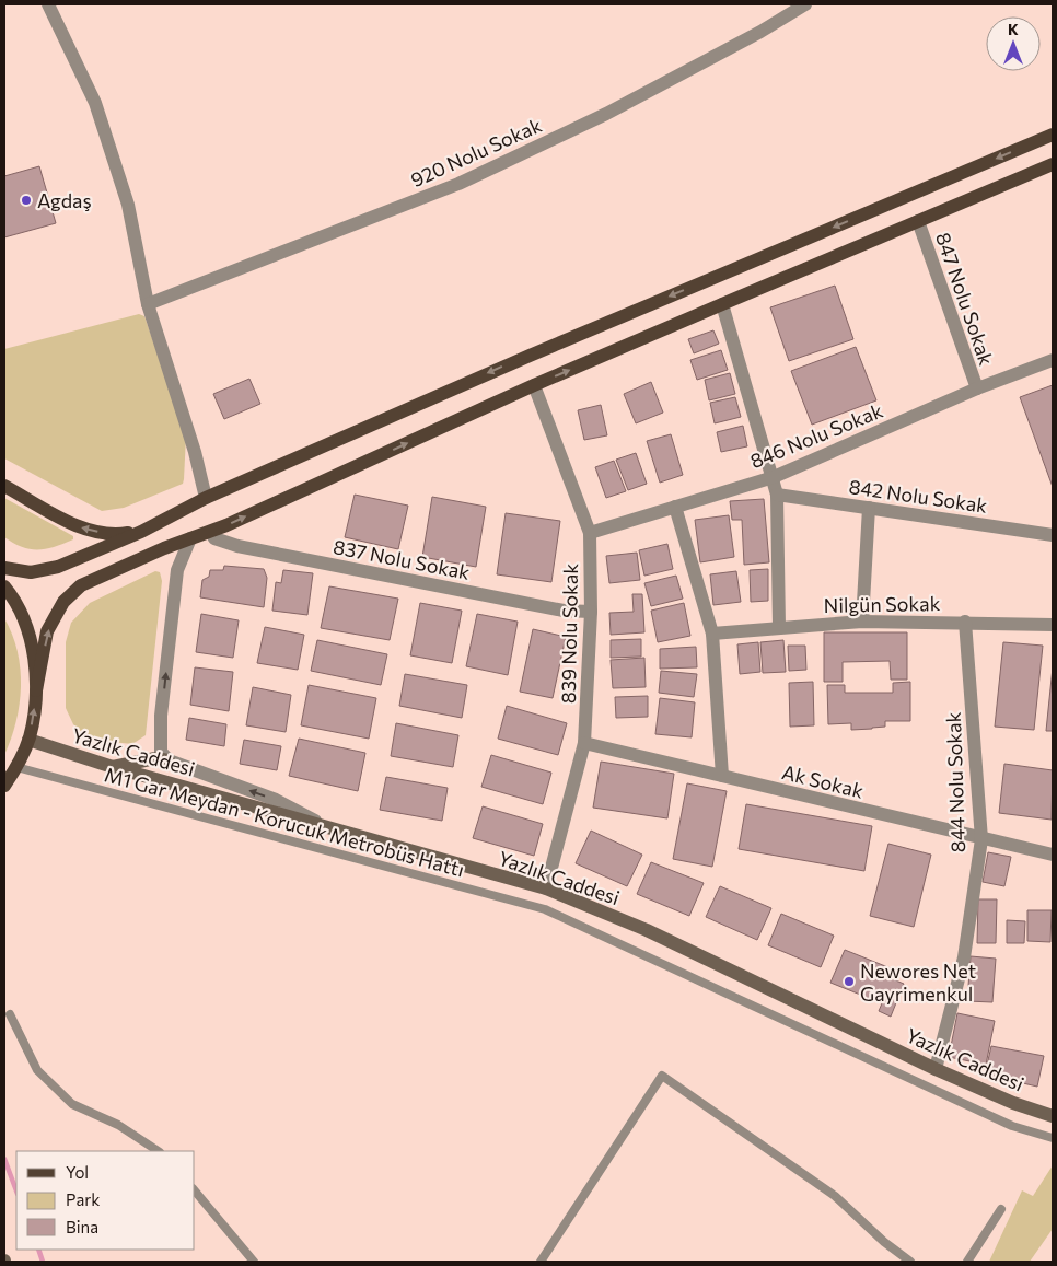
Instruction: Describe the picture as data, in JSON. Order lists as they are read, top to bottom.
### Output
{
  "streets": {
    "main road": ["Yazlık Caddesi"],
    "street": [
      "920 Nolu Sokak",
      "847 Nolu Sokak",
      "846 Nolu Sokak",
      "842 Nolu Sokak",
      "837 Nolu Sokak",
      "Nilgün Sokak",
      "839 Nolu Sokak",
      "Ak Sokak",
      "844 Nolu Sokak"
    ],
    "lane": ["M1 Gar Meydan - Korucuk Metrobüs Hattı"]
  },
  "crossings": [
    ["847 Nolu Sokak", "846 Nolu Sokak"],
    ["846 Nolu Sokak", "839 Nolu Sokak"],
    ["837 Nolu Sokak", "839 Nolu Sokak"],
    ["Nilgün Sokak", "844 Nolu Sokak"],
    ["839 Nolu Sokak", "Yazlık Caddesi"],
    ["839 Nolu Sokak", "Ak Sokak"],
    ["Yazlık Caddesi", "844 Nolu Sokak"],
    ["Ak Sokak", "844 Nolu Sokak"]
  ],
  "places": ["Agdaş", "Newores Net Gayrimenkul"],
  "legend": ["Yol", "Park", "Bina"],
  "north": "top"
}
